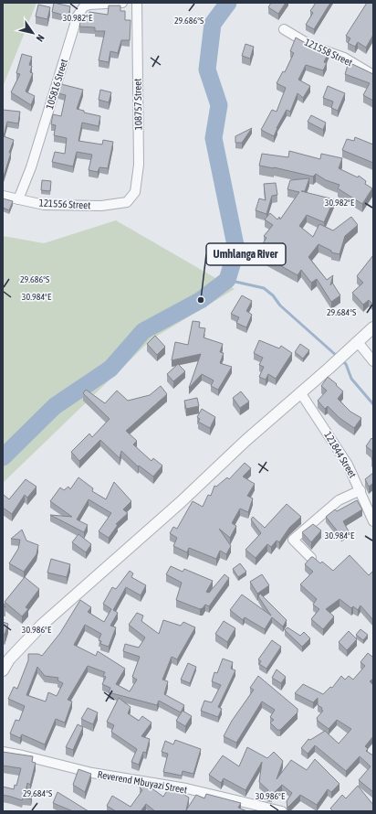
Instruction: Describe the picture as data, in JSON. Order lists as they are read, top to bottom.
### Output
{
  "streets": {
    "street": [
      "121558 Street",
      "105816 Street",
      "108757 Street",
      "121556 Street",
      "121844 Street",
      "Reverend Mbuyazi Street"
    ]
  },
  "crossings": [
    ["105816 Street", "121556 Street"],
    ["108757 Street", "121556 Street"]
  ],
  "places": ["Umhlanga River"],
  "north": "bottom right",
  "coordinates": [
    "30.982°E",
    "29.686°S",
    "30.984°E",
    "29.684°S",
    "30.986°E"
  ]
}
